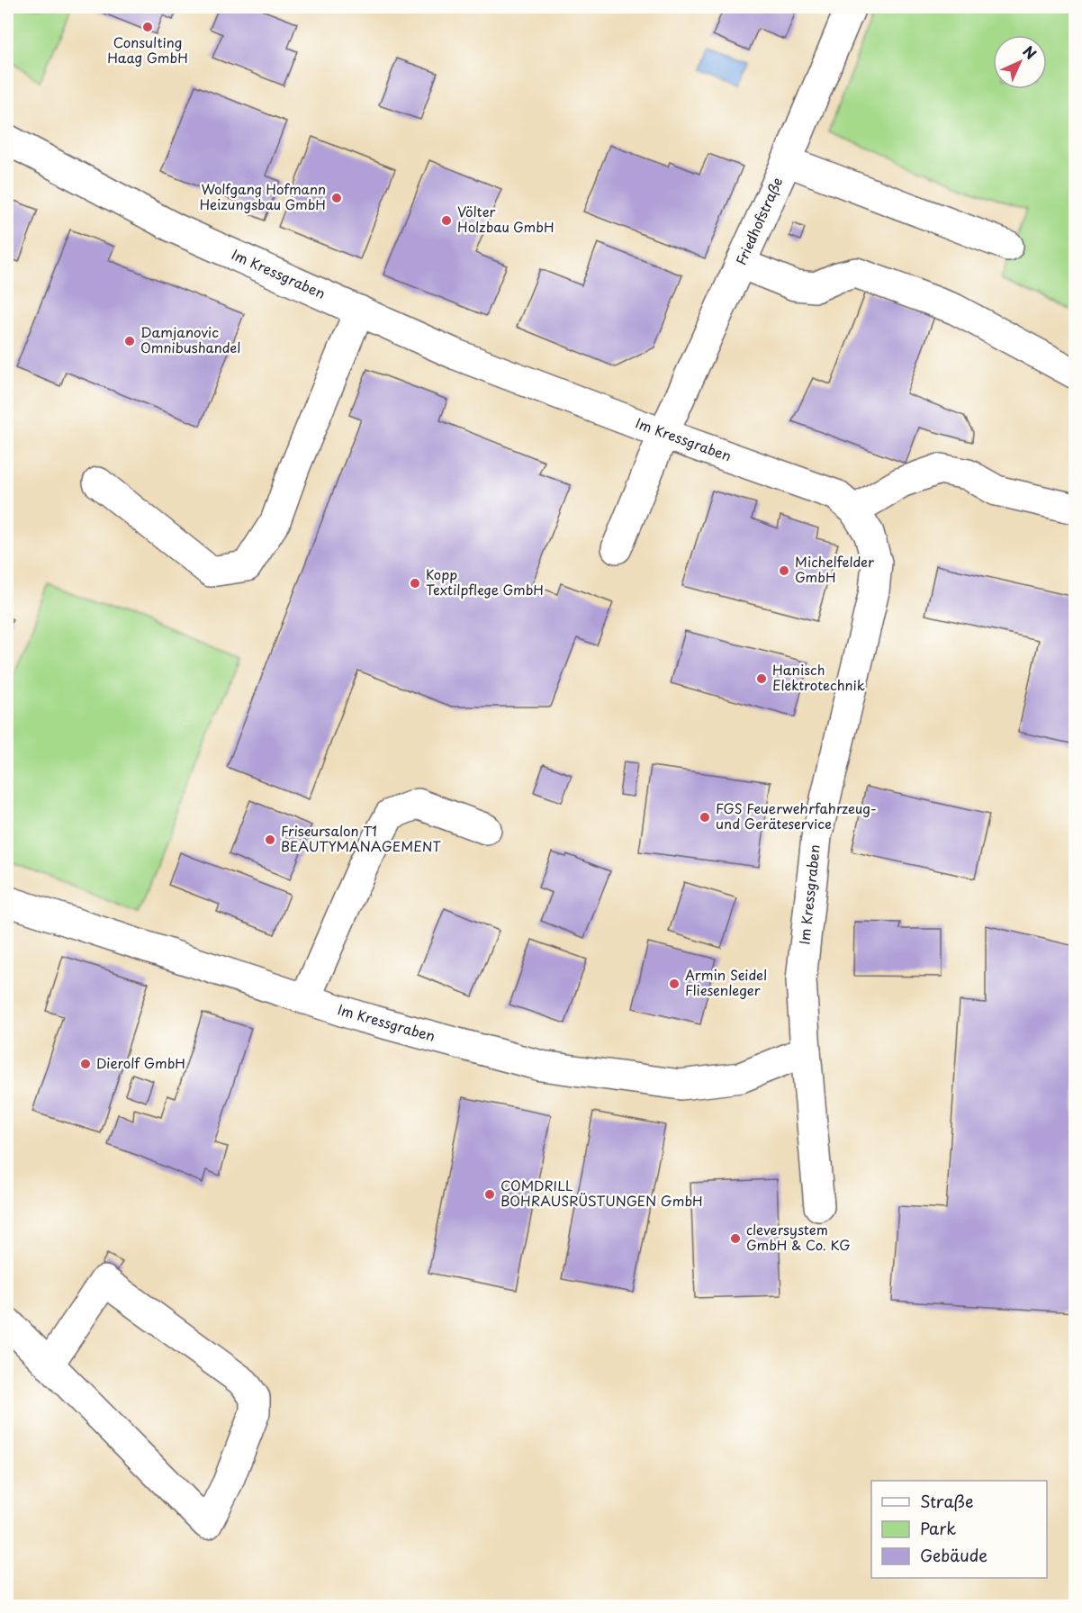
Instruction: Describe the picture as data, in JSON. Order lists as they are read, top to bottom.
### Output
{
  "streets": {
    "street": ["Friedhofstraße", "Im Kressgraben"]
  },
  "crossings": [
    ["Friedhofstraße", "Im Kressgraben"]
  ],
  "places": [
    "Consulting Haag GmbH",
    "Wolfgang Hofmann Heizungsbau GmbH",
    "Völter Holzbau GmbH",
    "Damjanovic Omnibushandel",
    "Michelfelder GmbH",
    "Kopp Textilpflege GmbH",
    "Hanisch Elektrotechnik",
    "FGS Feuerwehrfahrzeug- und Geräteservice",
    "Friseursalon T1 BEAUTYMANAGEMENT",
    "Armin Seidel Fliesenleger",
    "Dierolf GmbH",
    "COMDRILL BOHRAUSRÜSTUNGEN GmbH",
    "cleversystem GmbH & Co. KG"
  ],
  "legend": ["Straße", "Park", "Gebäude"],
  "north": "top right"
}
